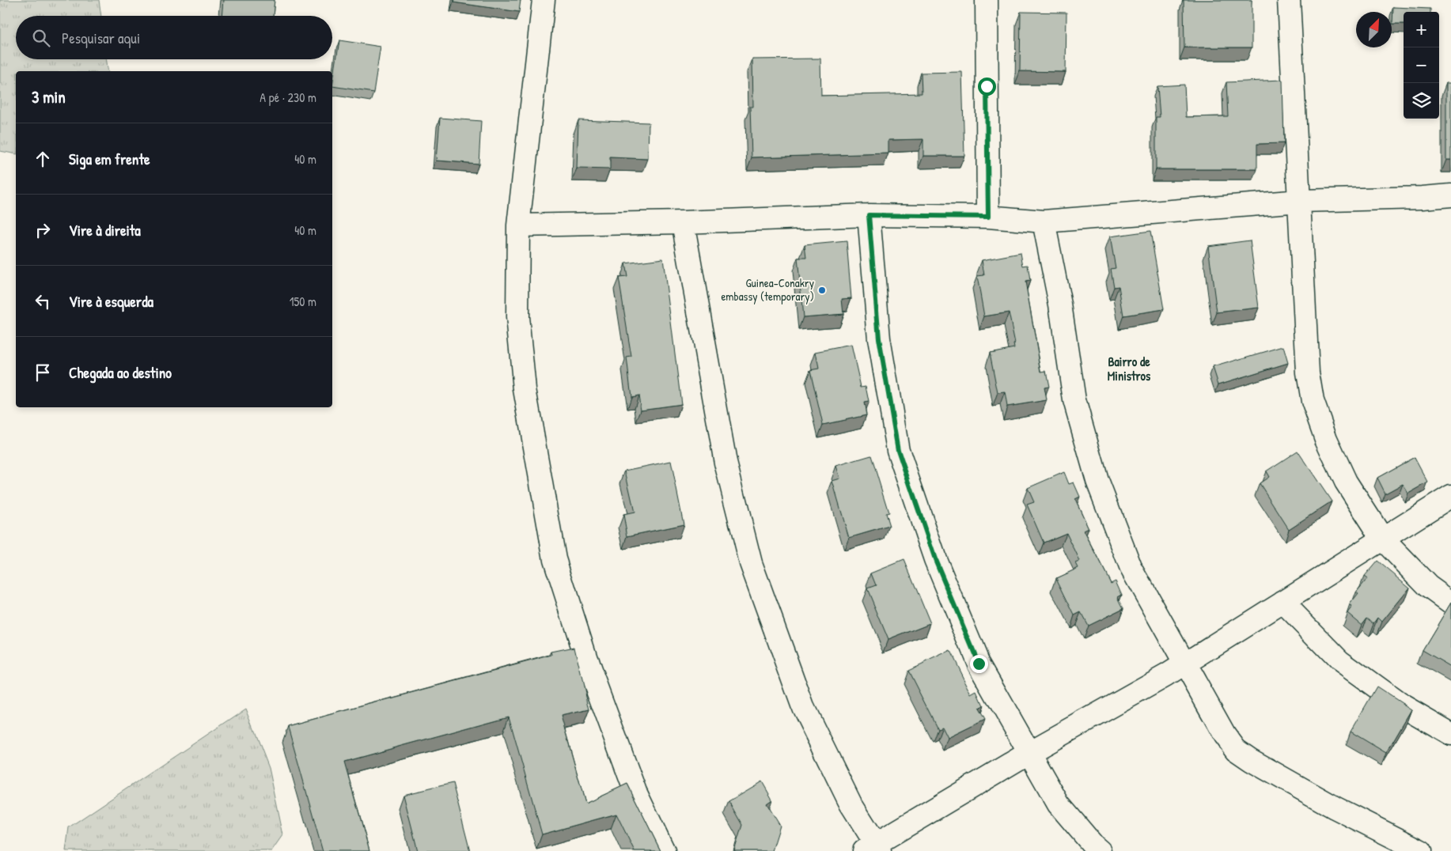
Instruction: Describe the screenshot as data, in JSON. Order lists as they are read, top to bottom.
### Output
{
  "districts": ["Bairro de Ministros"],
  "places": ["Guinea-Conakry embassy (temporary)"],
  "north": "top right",
  "page": {
    "map_buttons": ["+", "−"],
    "search": "Pesquisar aqui",
    "heading": ["3 min", "A pé · 230 m"],
    "list": [
      ["Siga em frente", "40 m"],
      ["Vire à direita", "40 m"],
      ["Vire à esquerda", "150 m"],
      "Chegada ao destino"
    ]
  }
}
